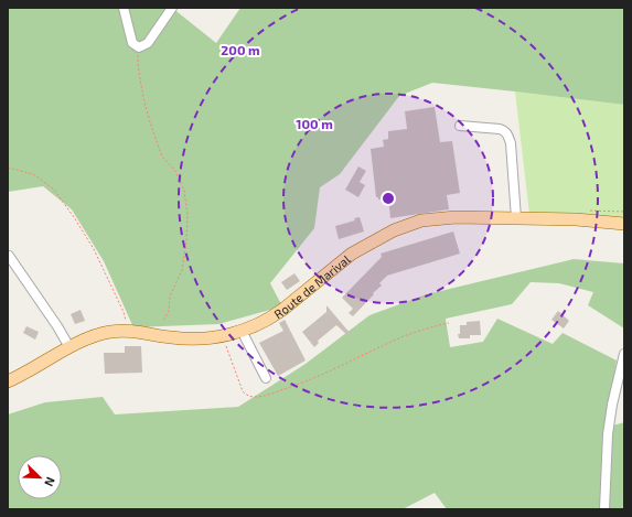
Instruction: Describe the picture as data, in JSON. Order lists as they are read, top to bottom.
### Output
{
  "streets": {
    "main road": ["Route de Marival"]
  },
  "north": "bottom right",
  "rings": ["200 m", "100 m"]
}
